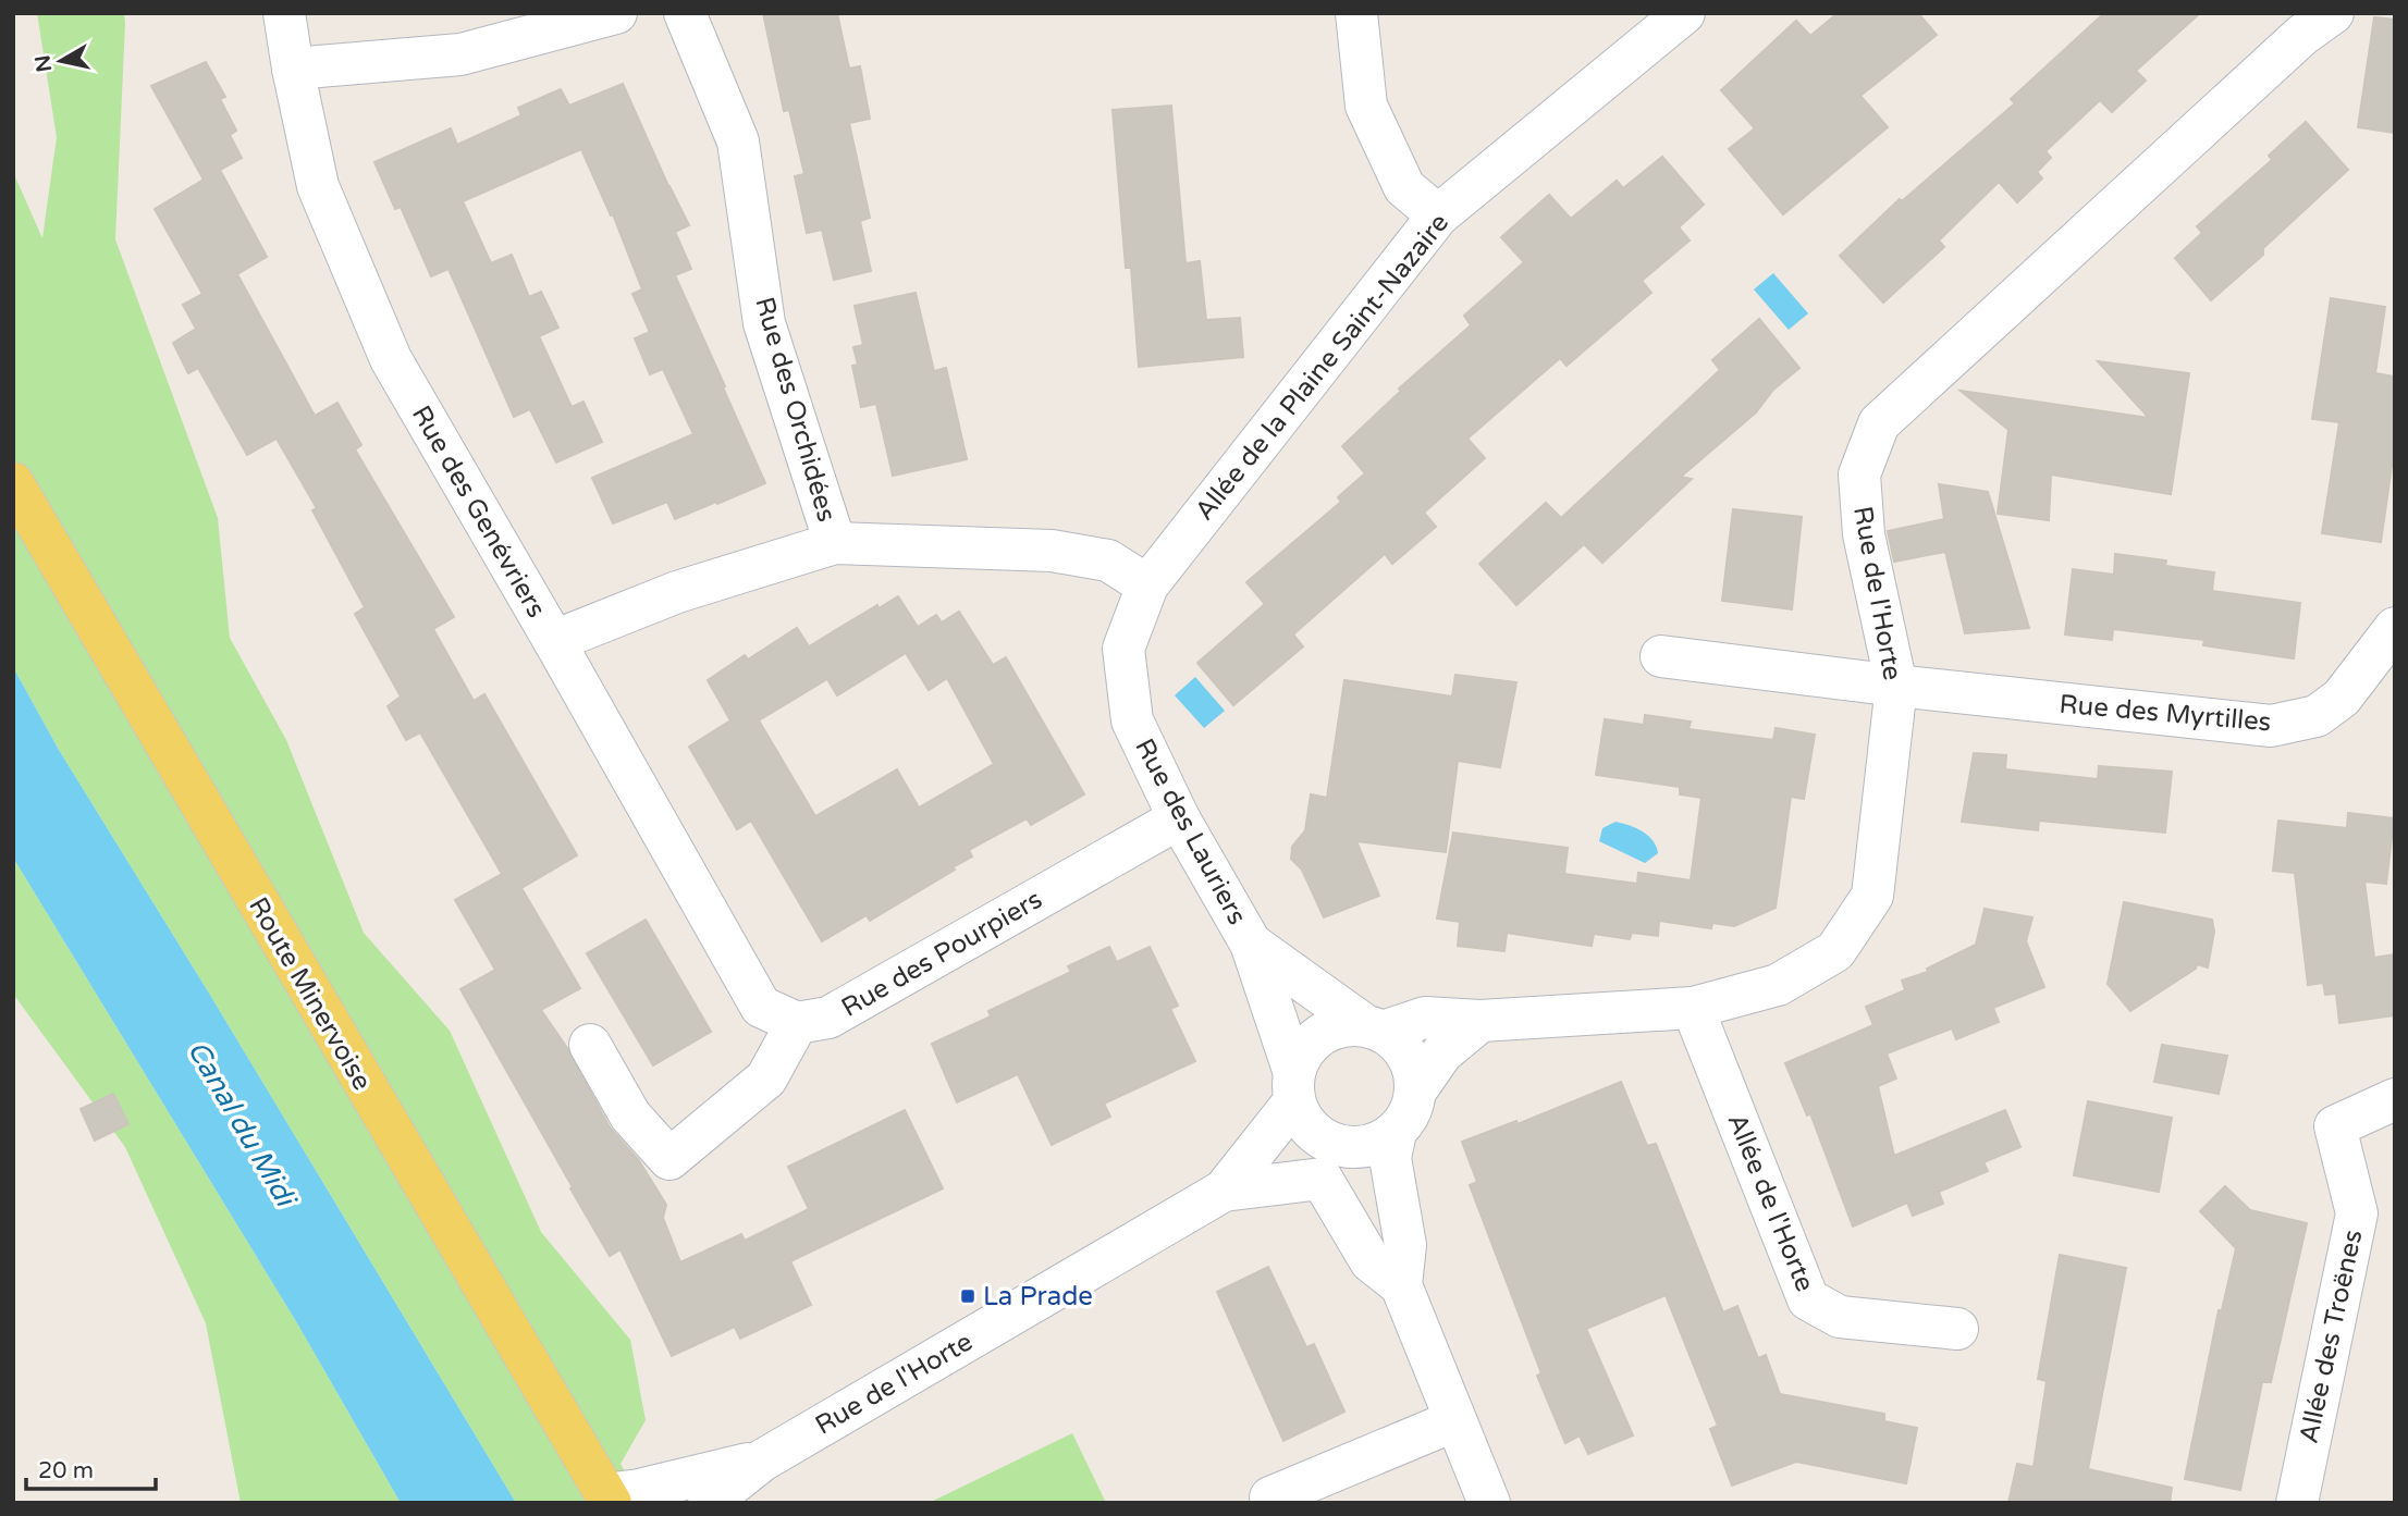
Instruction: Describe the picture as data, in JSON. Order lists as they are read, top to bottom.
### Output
{
  "streets": {
    "main road": ["Route Minervoise"],
    "street": [
      "Allée de la Plaine Saint-Nazaire",
      "Rue des Orchidées",
      "Rue des Genévriers",
      "Rue de l'Horte",
      "Rue des Myrtilles",
      "Rue des Lauriers",
      "Rue des Pourpiers",
      "Allée de l'Horte",
      "Allée des Troënes"
    ]
  },
  "crossings": [
    ["Allée de la Plaine Saint-Nazaire", "Rue des Genévriers"],
    ["Allée de la Plaine Saint-Nazaire", "Rue des Lauriers"],
    ["Rue des Orchidées", "Rue des Genévriers"],
    ["Rue des Genévriers", "Rue des Lauriers"],
    ["Rue de l'Horte", "Rue des Myrtilles"],
    ["Rue de l'Horte", "Rue des Lauriers"],
    ["Rue de l'Horte", "Route Minervoise"],
    ["Rue de l'Horte", "Allée de l'Horte"],
    ["Rue des Lauriers", "Rue des Pourpiers"]
  ],
  "water": ["Canal du Midi"],
  "places": {
    "transit": ["La Prade"]
  },
  "scale_bar": "20 m",
  "north": "left"
}
